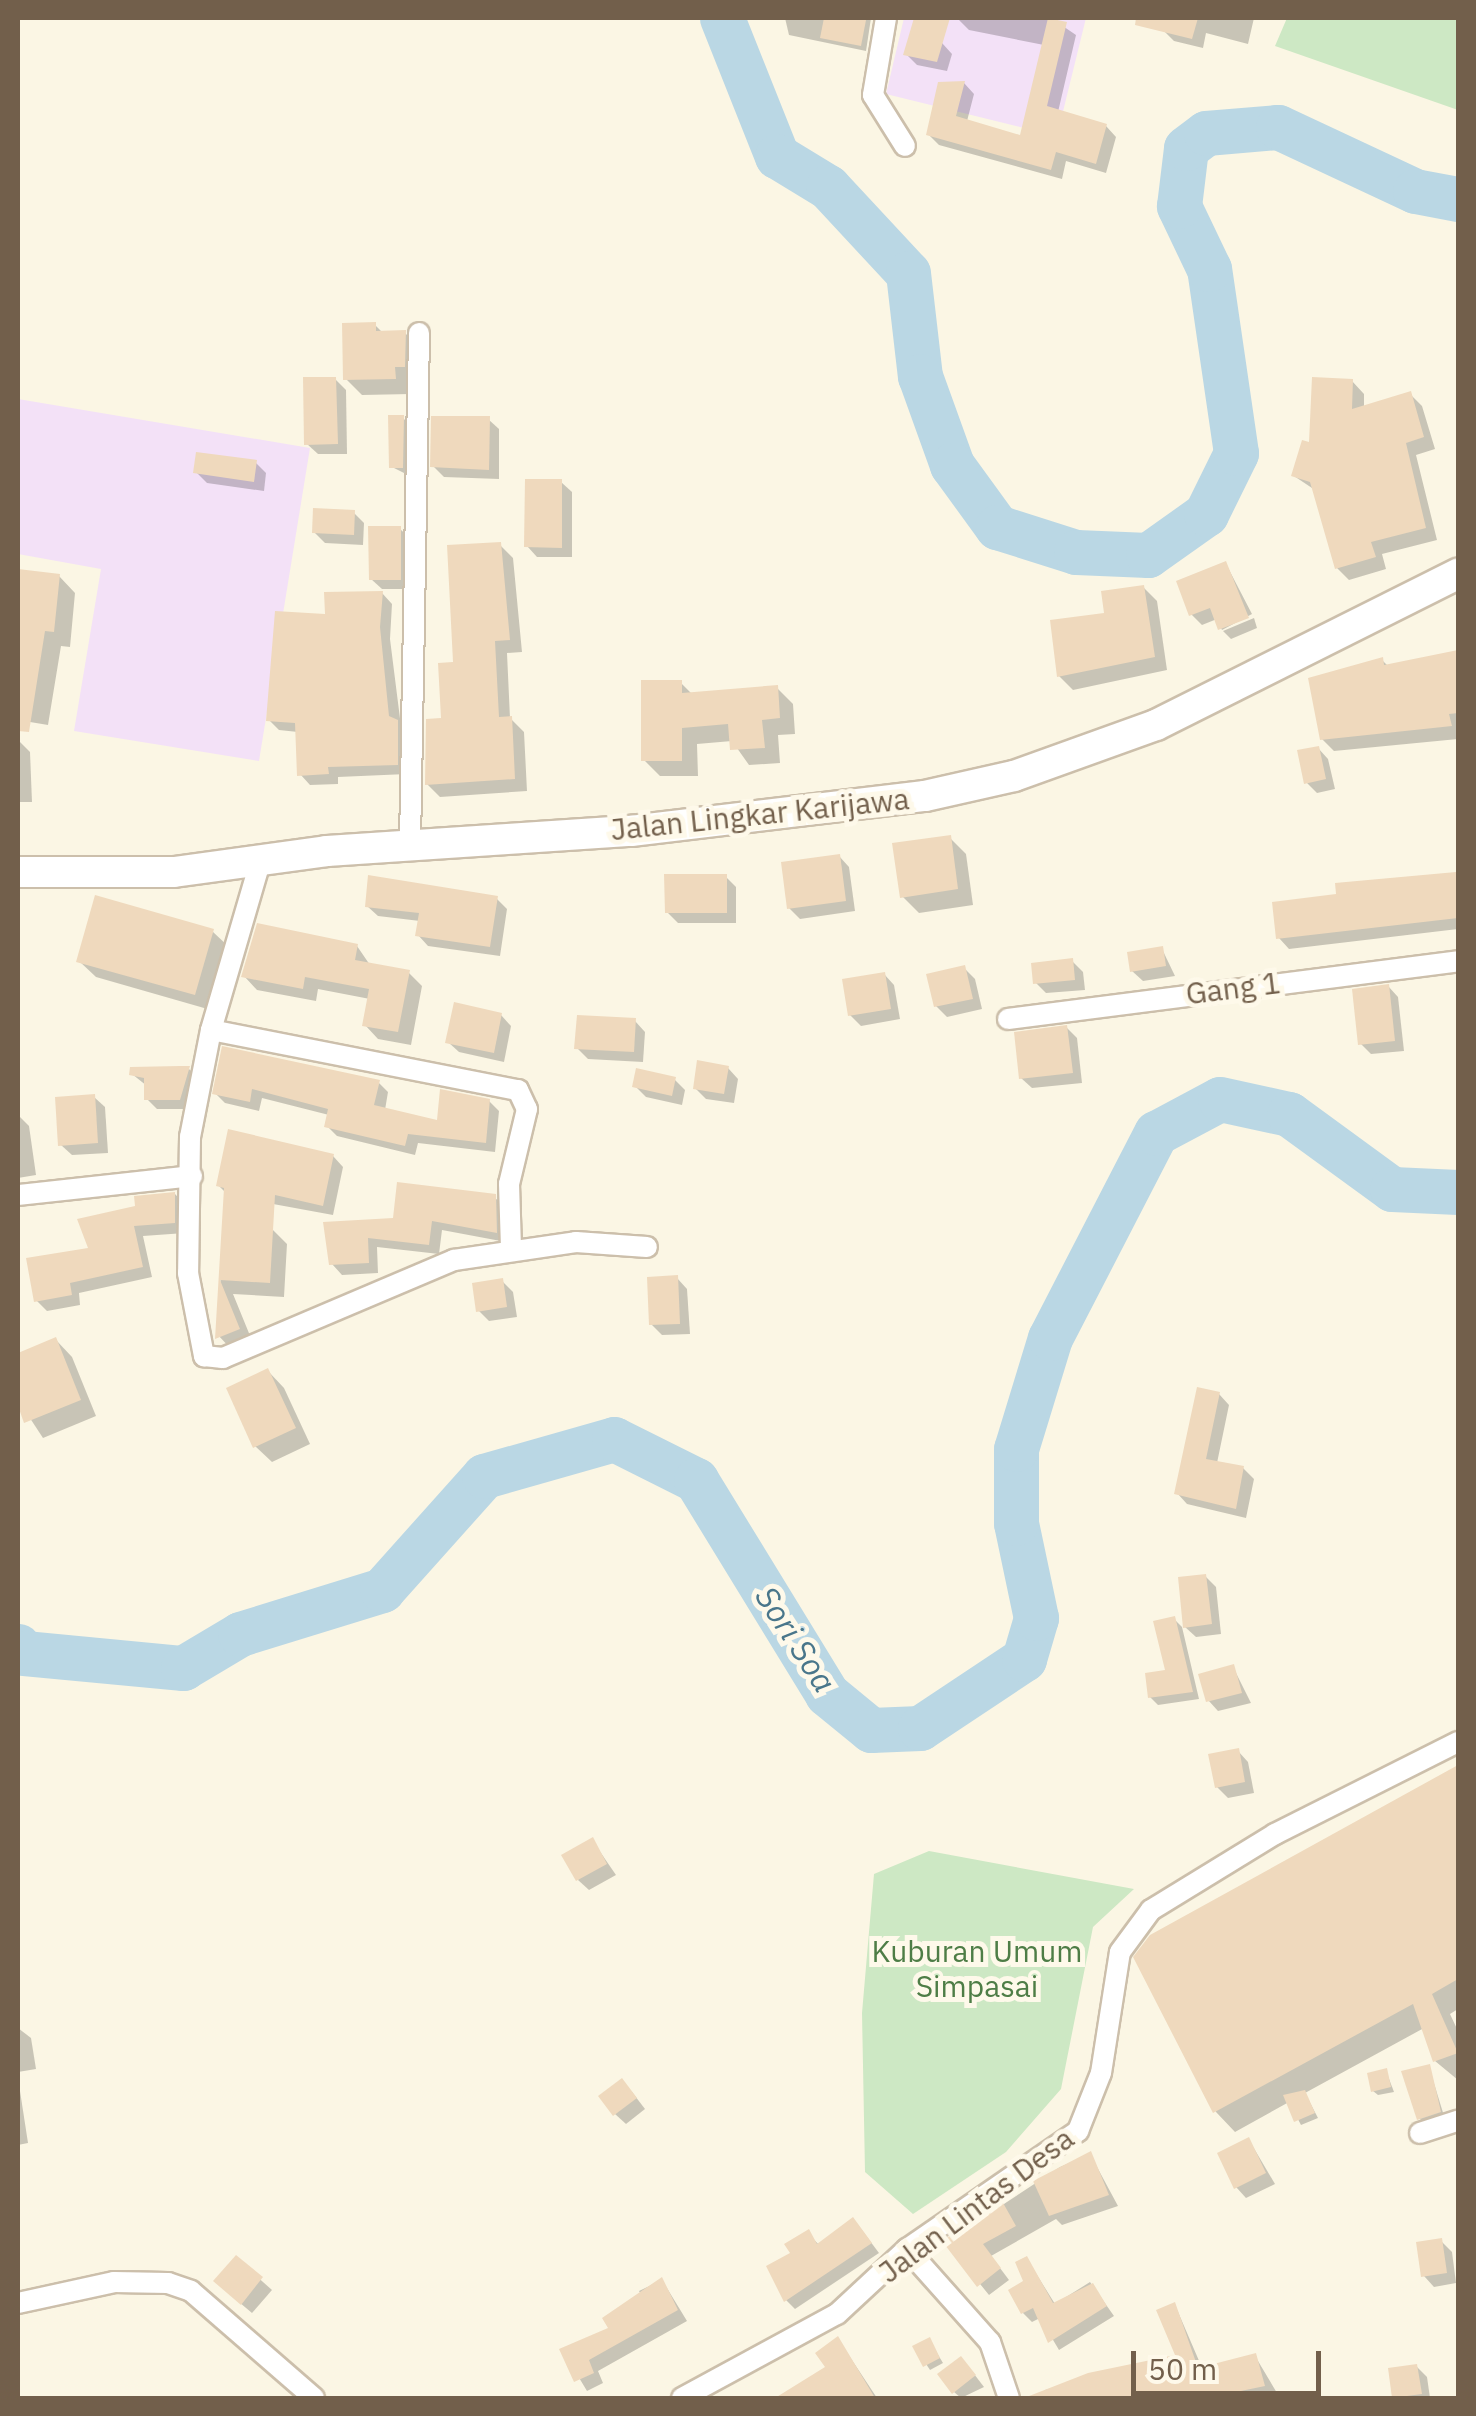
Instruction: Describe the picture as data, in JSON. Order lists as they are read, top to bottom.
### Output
{
  "streets": {
    "main road": ["Jalan Lingkar Karijawa"],
    "street": ["Gang 1", "Jalan Lintas Desa"]
  },
  "water": ["Sori Soa"],
  "parks": ["Kuburan Umum Simpasai"],
  "scale_bar": "50 m"
}
